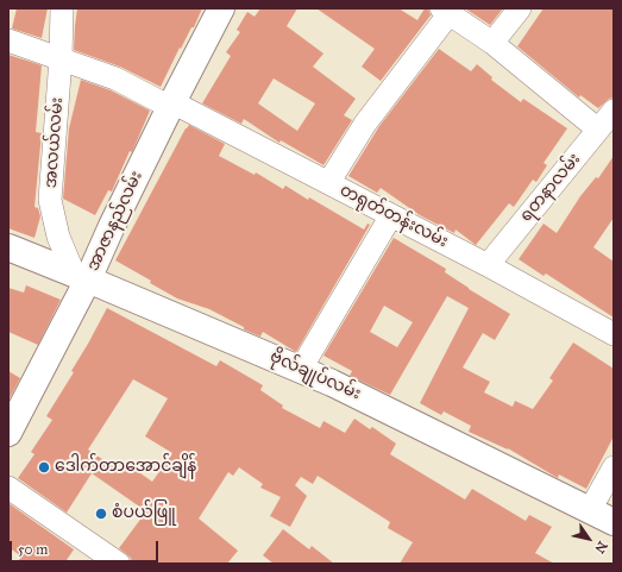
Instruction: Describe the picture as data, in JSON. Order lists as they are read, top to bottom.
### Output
{
  "streets": {
    "main road": ["အာဇာနည်လမ်း", "ဗိုလ်ချုပ်လမ်း"],
    "street": ["အလယ်လမ်း", "ရတနာလမ်း", "တရုတ်တန်းလမ်း"]
  },
  "crossings": [
    ["အလယ်လမ်း", "တရုတ်တန်းလမ်း"],
    ["အလယ်လမ်း", "အာဇာနည်လမ်း"],
    ["အလယ်လမ်း", "ဗိုလ်ချုပ်လမ်း"],
    ["ရတနာလမ်း", "တရုတ်တန်းလမ်း"],
    ["တရုတ်တန်းလမ်း", "အာဇာနည်လမ်း"],
    ["အာဇာနည်လမ်း", "ဗိုလ်ချုပ်လမ်း"]
  ],
  "places": ["ဒေါက်တာအောင်ချိန်", "စံပယ်ဖြူ"],
  "scale_bar": "50 m",
  "north": "bottom right"
}
